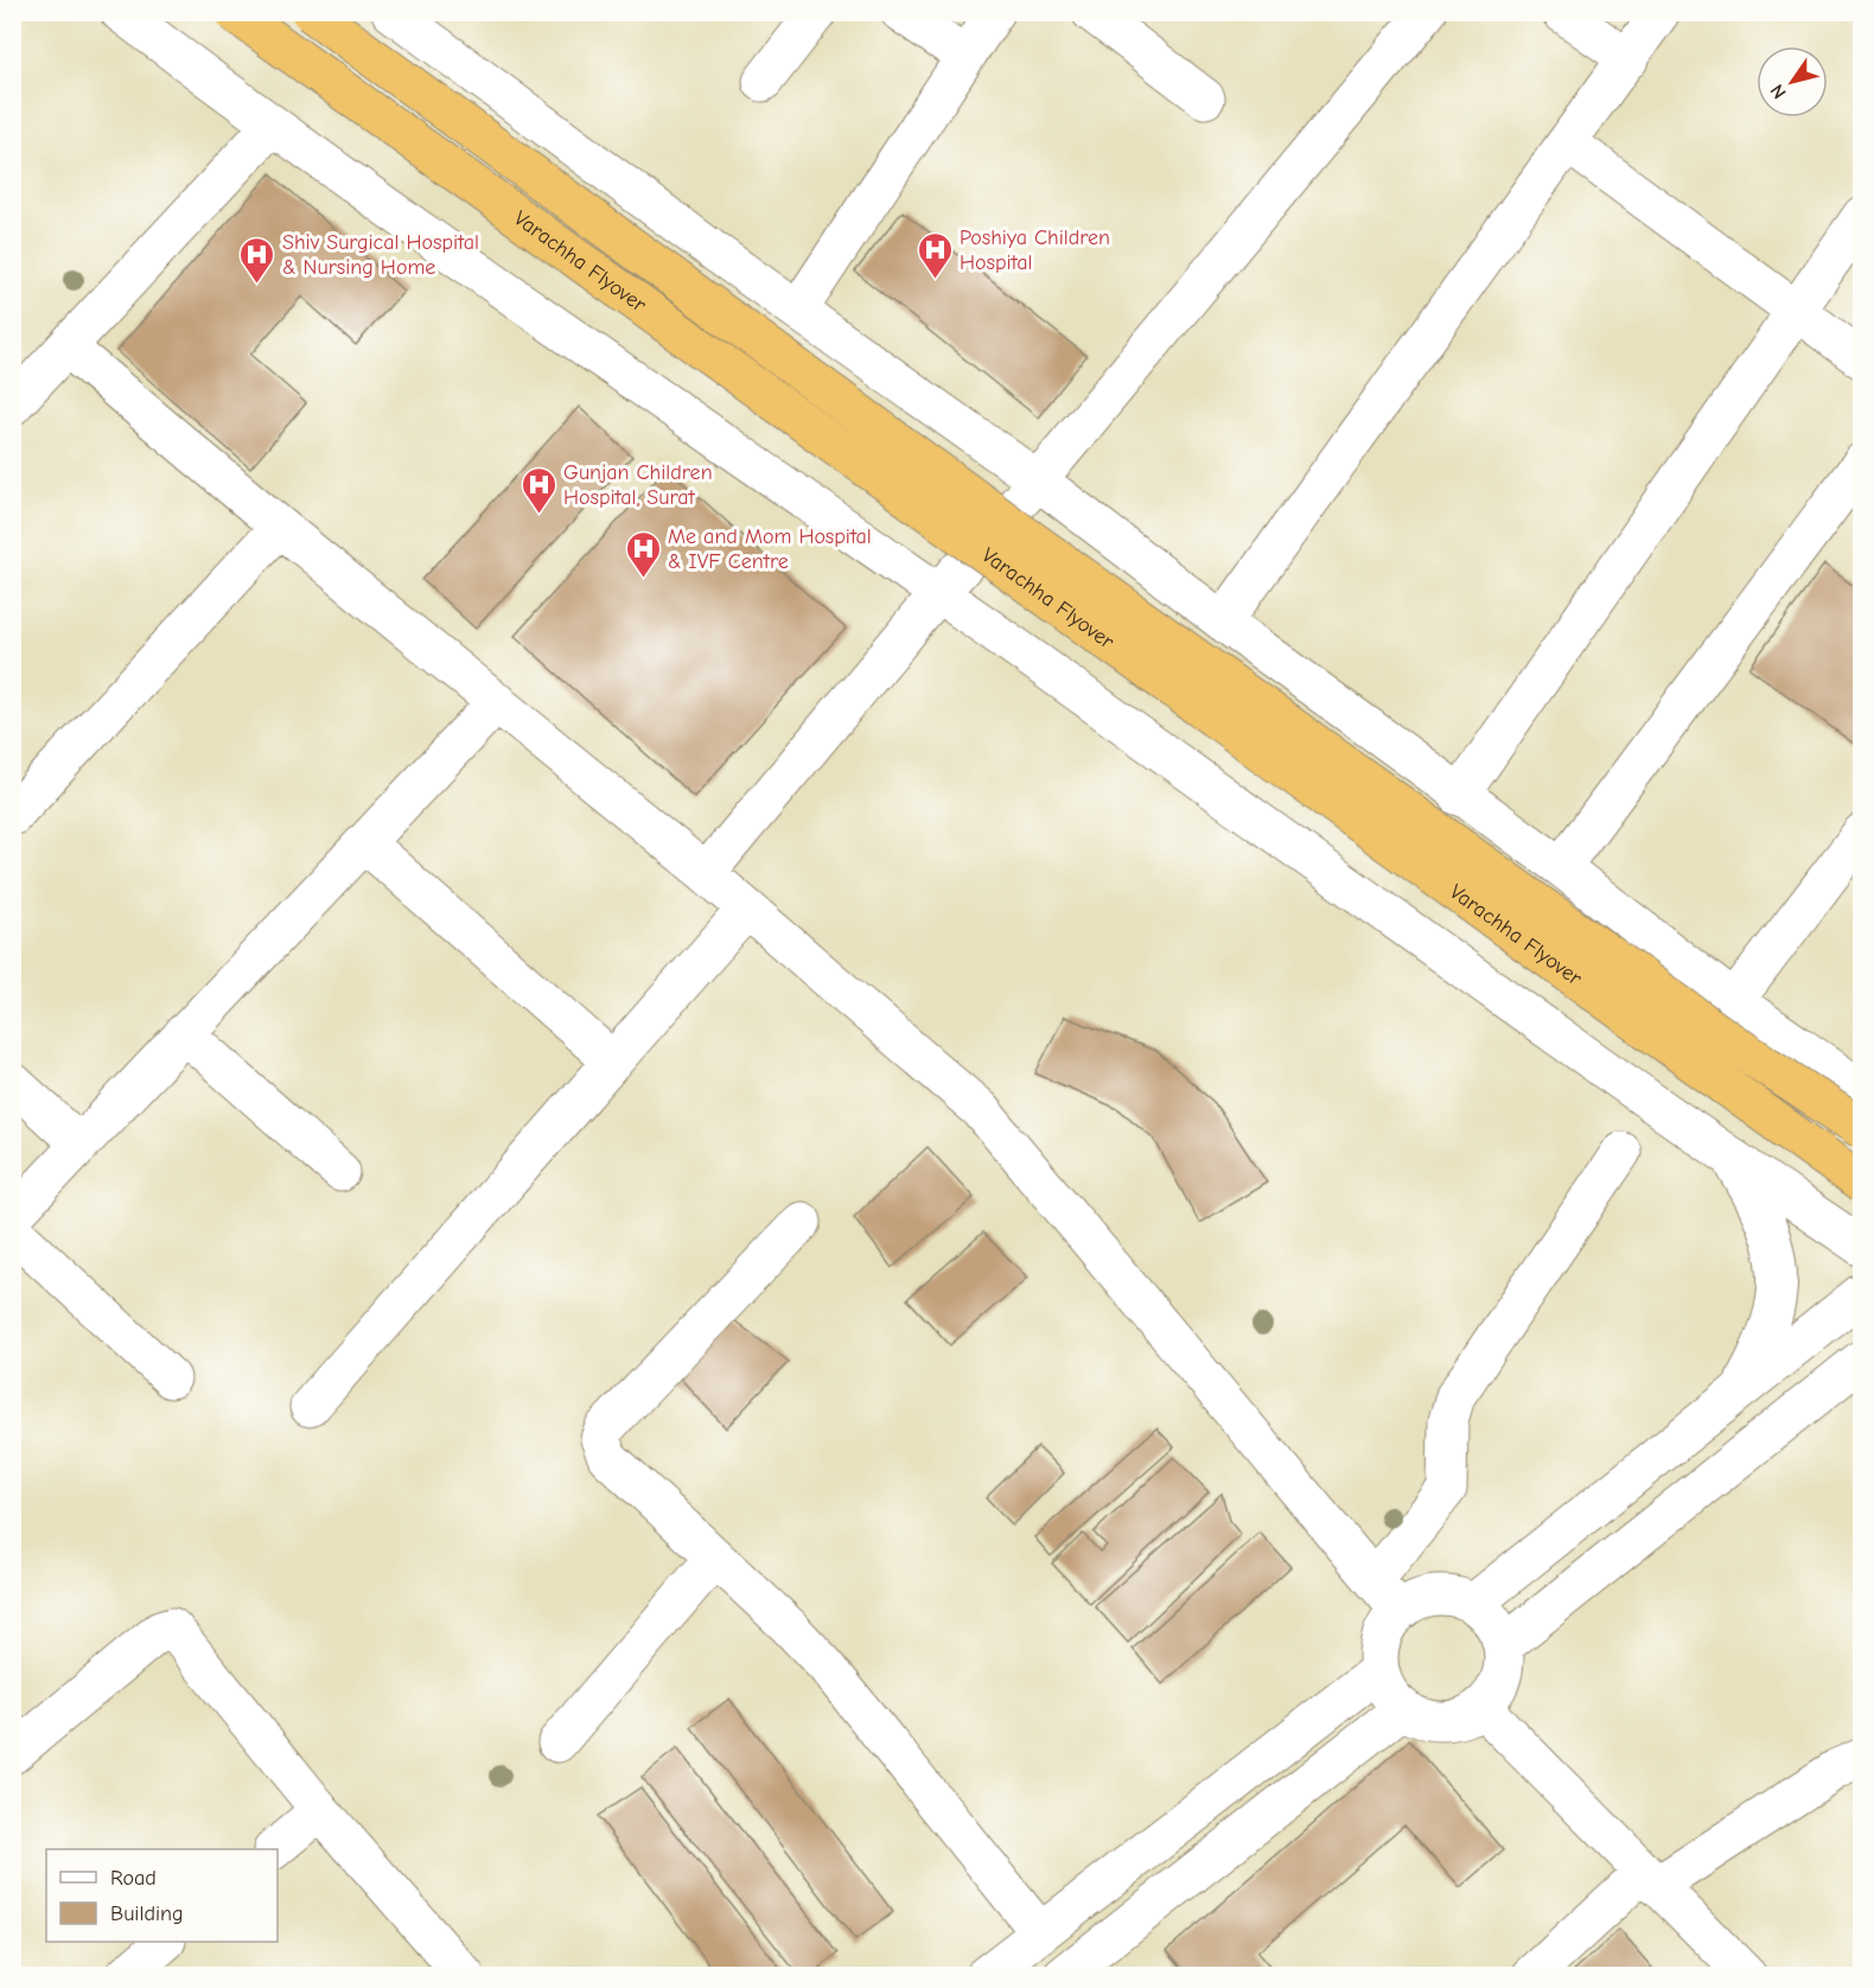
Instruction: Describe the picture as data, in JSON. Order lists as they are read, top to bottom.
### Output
{
  "streets": {
    "main road": ["Varachha Flyover"]
  },
  "places": {
    "hospital": [
      "Poshiya Children Hospital",
      "Shiv Surgical Hospital & Nursing Home",
      "Gunjan Children Hospital, Surat",
      "Me and Mom Hospital & IVF Centre"
    ]
  },
  "legend": ["Road", "Building"],
  "north": "bottom left"
}
